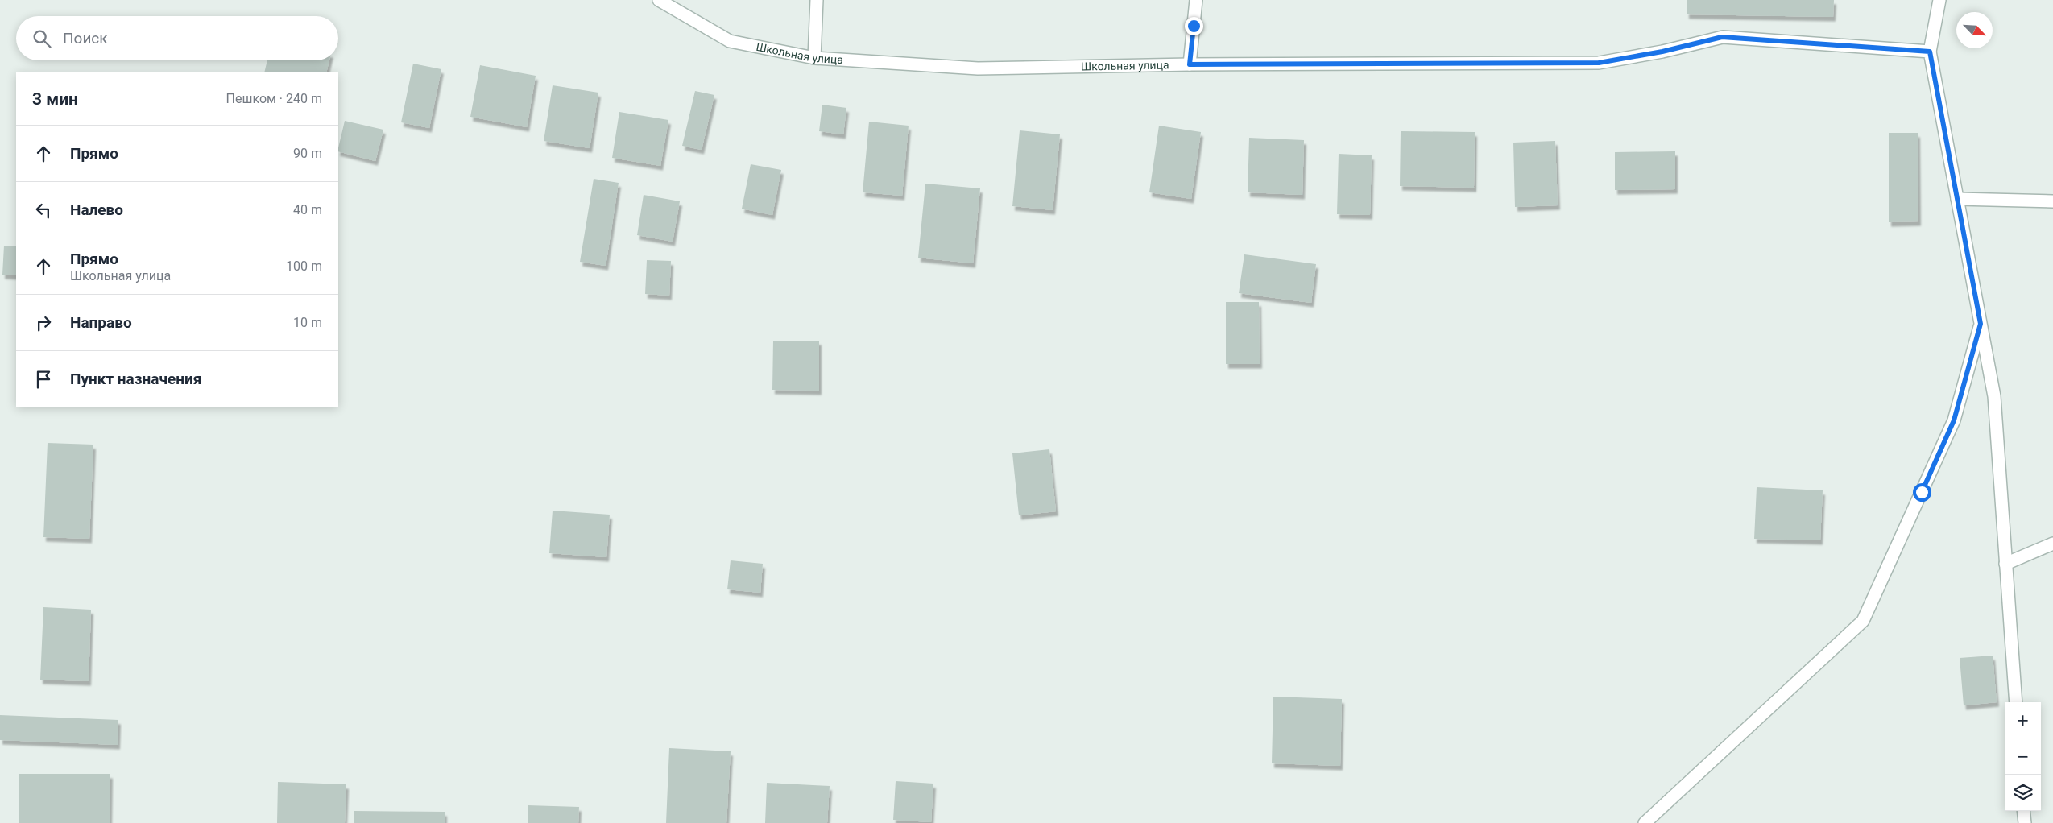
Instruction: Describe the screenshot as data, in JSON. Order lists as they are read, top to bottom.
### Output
{
  "streets": {
    "street": ["Школьная улица"]
  },
  "north": "bottom right",
  "page": {
    "search": "Поиск",
    "heading": ["3 мин", "Пешком · 240 m"],
    "list": [
      ["Прямо", "90 m"],
      ["Налево", "40 m"],
      ["Прямо", "Школьная улица", "100 m"],
      ["Направо", "10 m"],
      "Пункт назначения"
    ],
    "map_buttons": ["+", "−"]
  }
}
